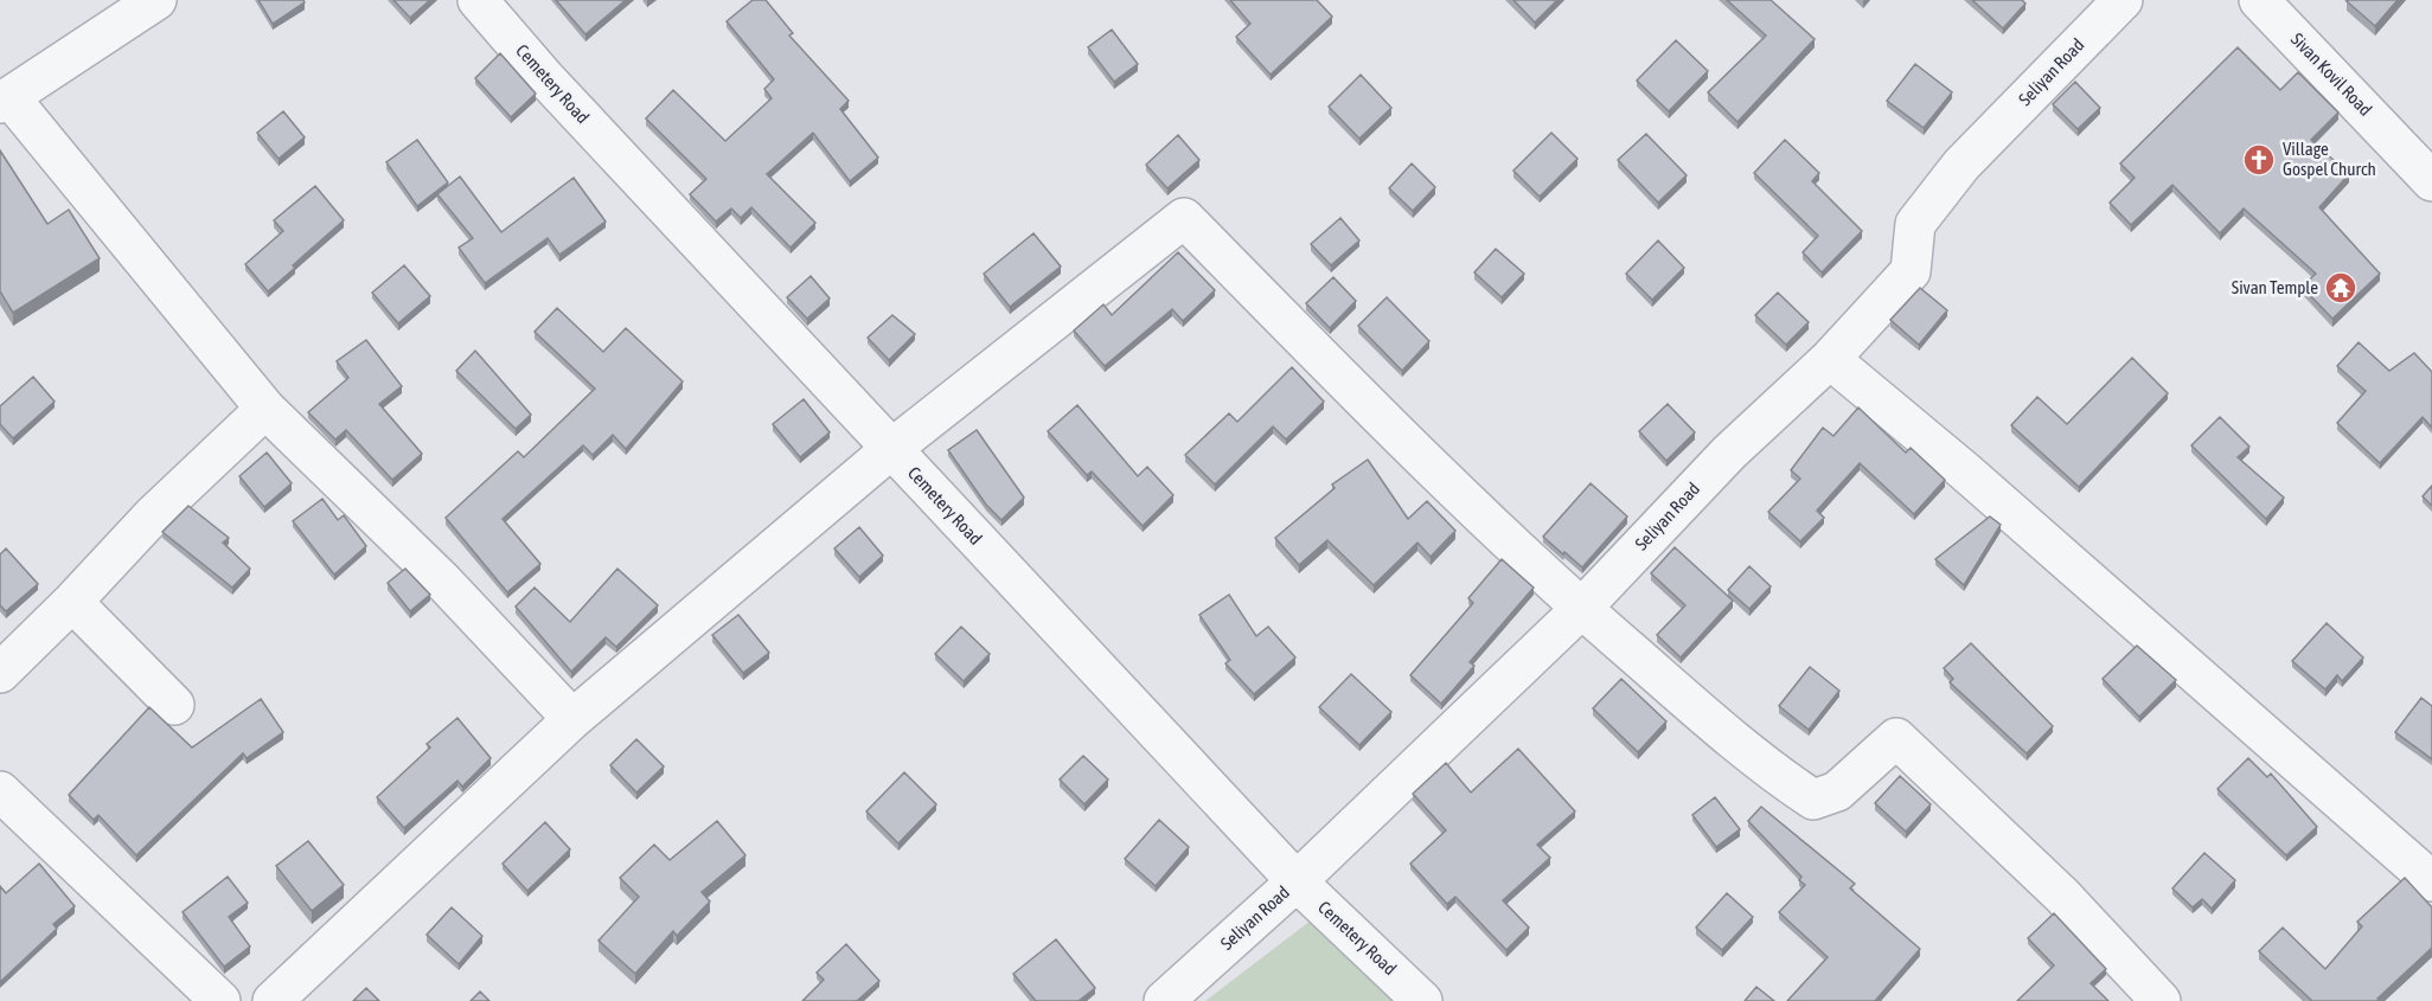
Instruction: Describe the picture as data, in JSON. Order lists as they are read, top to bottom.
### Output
{
  "streets": {
    "street": ["Seliyan Road", "Sivan Kovil Road", "Cemetery Road"]
  },
  "crossings": [
    ["Seliyan Road", "Cemetery Road"]
  ],
  "places": {
    "church": ["Village Gospel Church"],
    "temple": ["Sivan Temple"]
  }
}
